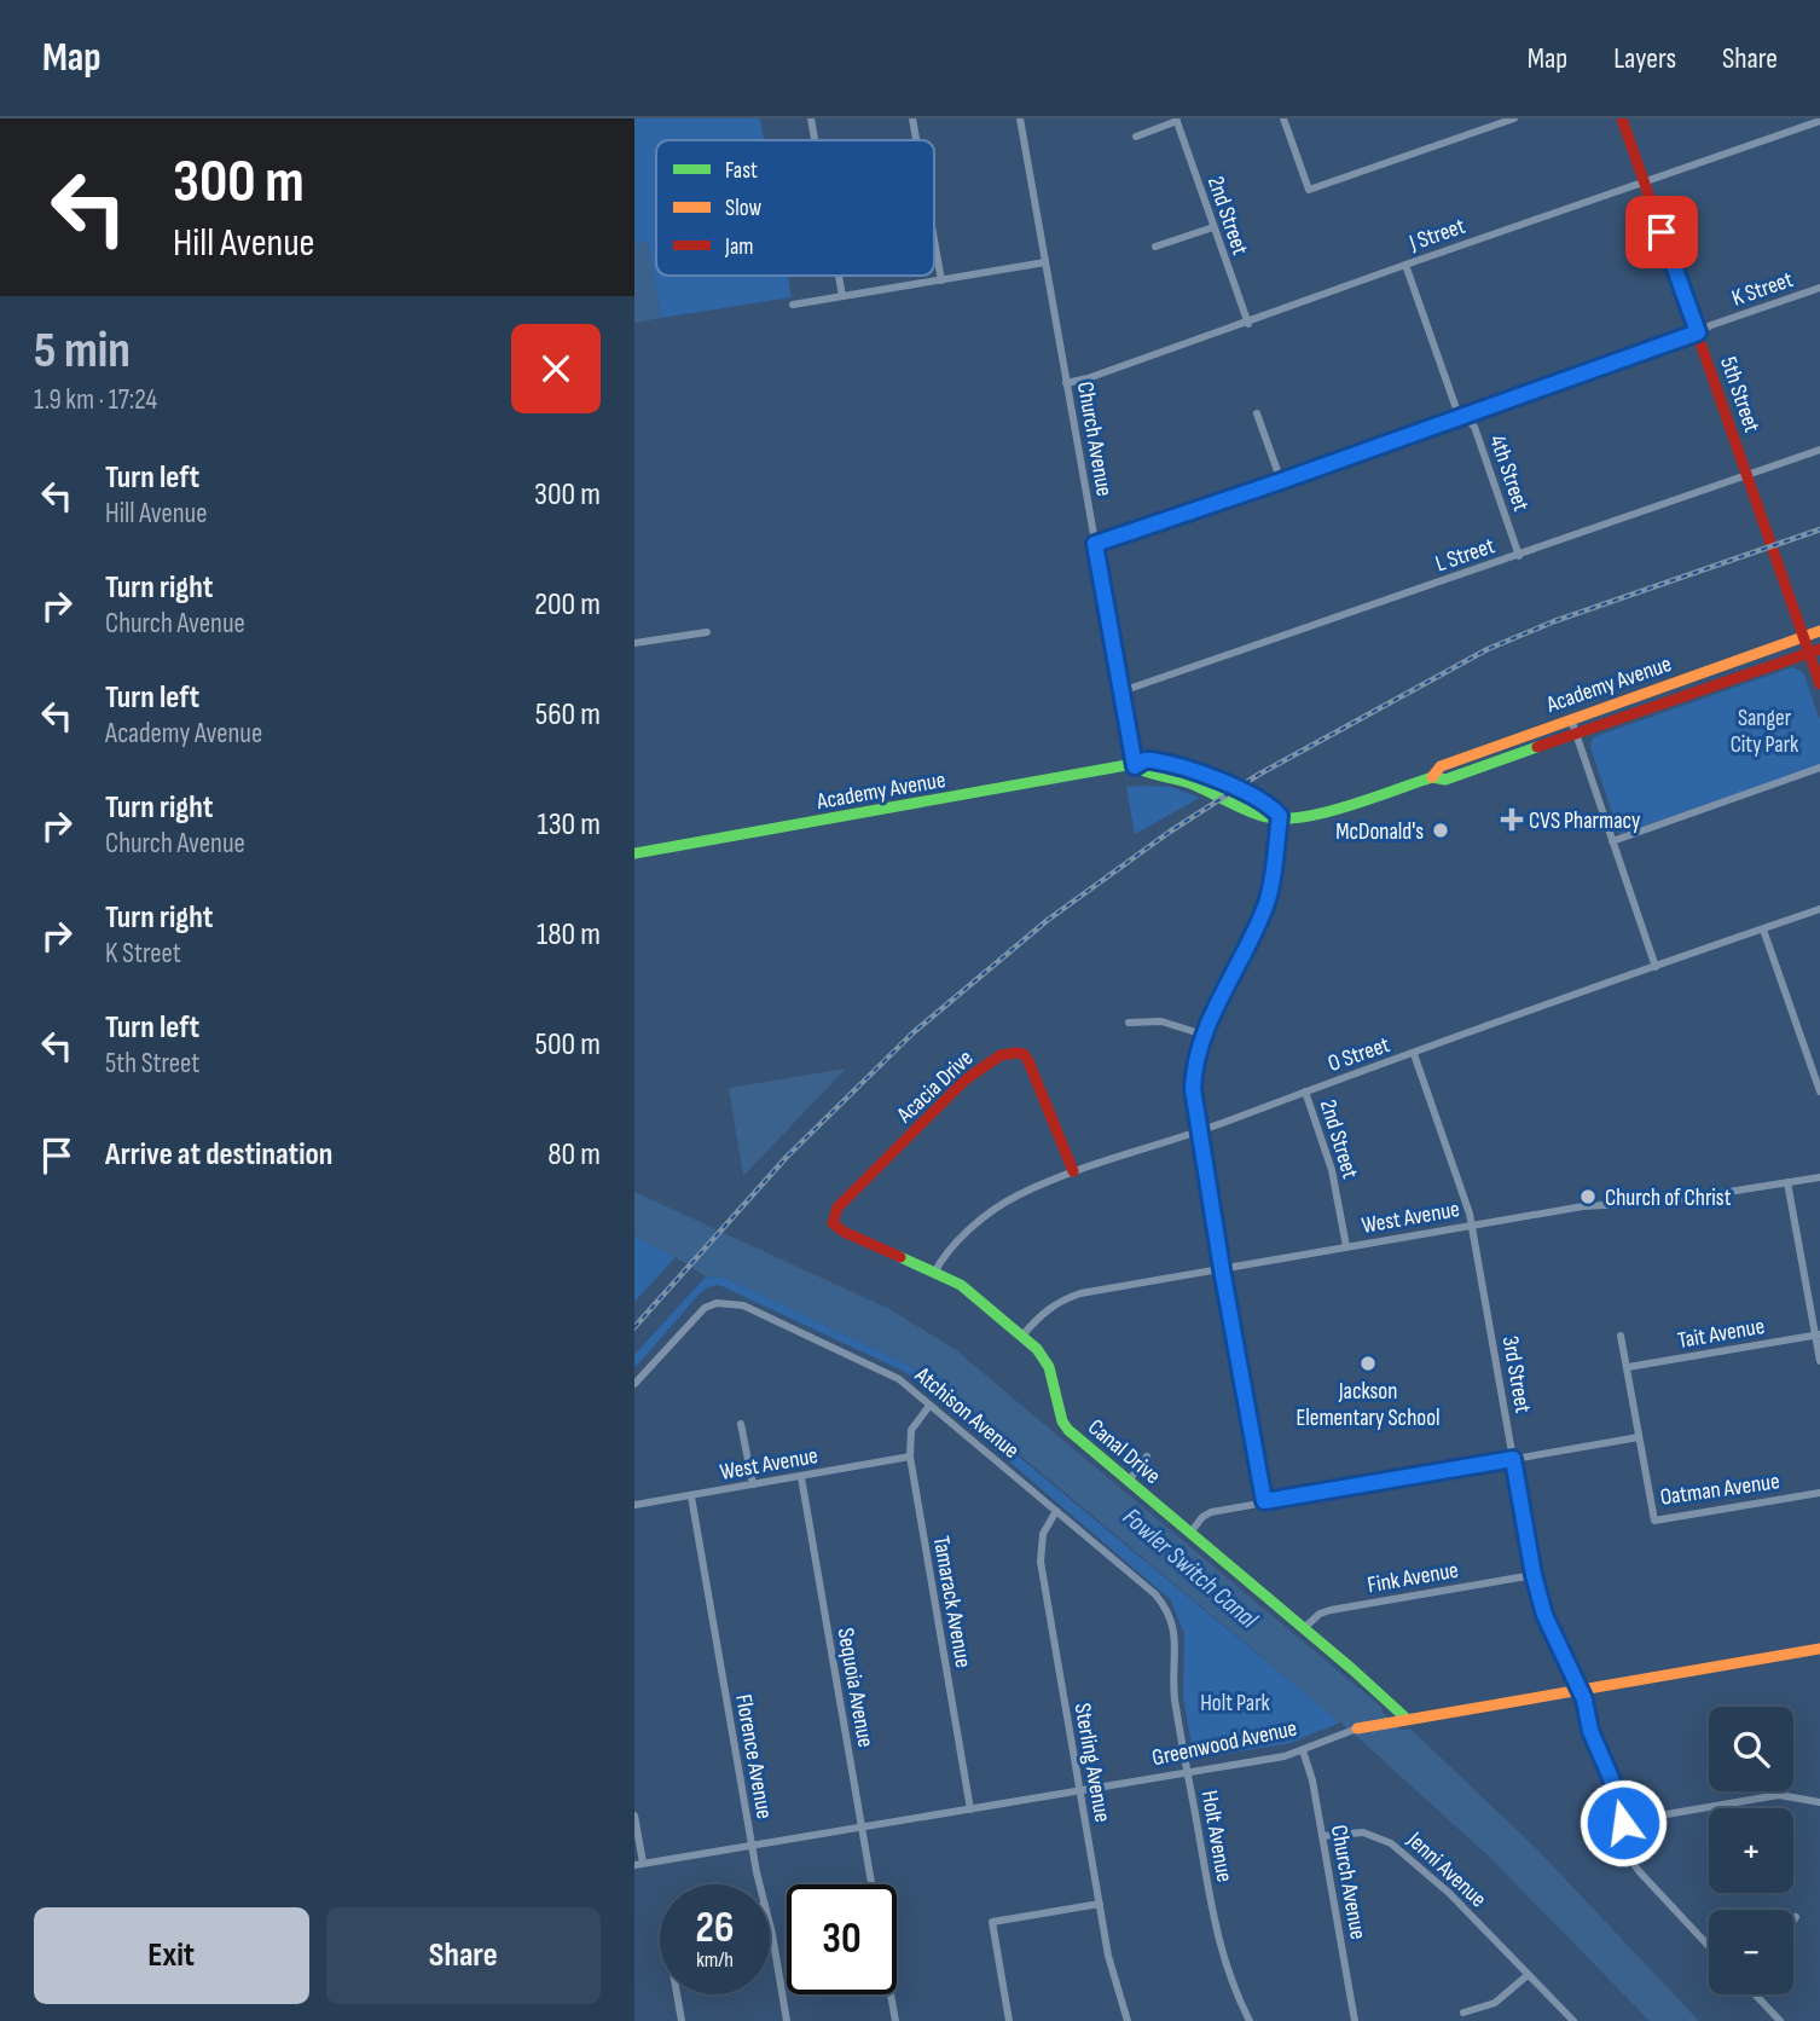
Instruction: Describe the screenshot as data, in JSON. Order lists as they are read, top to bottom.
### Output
{
  "streets": {
    "street": [
      "2nd Street",
      "J Street",
      "K Street",
      "5th Street",
      "Church Avenue",
      "4th Street",
      "L Street",
      "Academy Avenue",
      "O Street",
      "Acacia Drive",
      "West Avenue",
      "Tait Avenue",
      "3rd Street",
      "Atchison Avenue",
      "Canal Drive",
      "Oatman Avenue",
      "Fink Avenue",
      "Tamarack Avenue",
      "Sequoia Avenue",
      "Greenwood Avenue",
      "Florence Avenue",
      "Sterling Avenue",
      "Holt Avenue",
      "Jenni Avenue"
    ]
  },
  "crossings": [
    ["2nd Street", "J Street"],
    ["2nd Street", "O Street"],
    ["2nd Street", "West Avenue"],
    ["J Street", "5th Street"],
    ["J Street", "Church Avenue"],
    ["J Street", "4th Street"],
    ["K Street", "5th Street"],
    ["K Street", "Church Avenue"],
    ["K Street", "4th Street"],
    ["5th Street", "L Street"],
    ["5th Street", "Academy Avenue"],
    ["Church Avenue", "L Street"],
    ["Church Avenue", "Academy Avenue"],
    ["Church Avenue", "Greenwood Avenue"],
    ["Church Avenue", "Jenni Avenue"],
    ["4th Street", "L Street"],
    ["O Street", "Acacia Drive"],
    ["O Street", "3rd Street"],
    ["O Street", "Canal Drive"],
    ["Acacia Drive", "Canal Drive"],
    ["West Avenue", "3rd Street"],
    ["West Avenue", "Canal Drive"],
    ["West Avenue", "Tamarack Avenue"],
    ["West Avenue", "Sequoia Avenue"],
    ["West Avenue", "Florence Avenue"],
    ["Tait Avenue", "Oatman Avenue"],
    ["3rd Street", "Fink Avenue"],
    ["3rd Street", "Greenwood Avenue"],
    ["Atchison Avenue", "Tamarack Avenue"],
    ["Atchison Avenue", "Sterling Avenue"],
    ["Atchison Avenue", "Holt Avenue"],
    ["Canal Drive", "Fink Avenue"],
    ["Canal Drive", "Greenwood Avenue"],
    ["Tamarack Avenue", "Greenwood Avenue"],
    ["Sequoia Avenue", "Greenwood Avenue"],
    ["Greenwood Avenue", "Florence Avenue"],
    ["Greenwood Avenue", "Sterling Avenue"],
    ["Greenwood Avenue", "Holt Avenue"]
  ],
  "water": ["Fowler Switch Canal"],
  "parks": ["Sanger City Park", "Holt Park"],
  "places": {
    "health": ["CVS Pharmacy"],
    "other": ["McDonald's", "Church of Christ", "Jackson Elementary School"]
  },
  "legend": ["Fast", "Slow", "Jam"],
  "page": {
    "header": "Map",
    "nav": ["Map", "Layers", "Share"],
    "turn": ["300 m", "Hill Avenue"],
    "heading": ["5 min", "1.9 km · 17:24"],
    "list": [
      {
        "name": "Turn left",
        "note": "Hill Avenue",
        "value": "300 m"
      },
      {
        "name": "Turn right",
        "note": "Church Avenue",
        "value": "200 m"
      },
      {
        "name": "Turn left",
        "note": "Academy Avenue",
        "value": "560 m"
      },
      {
        "name": "Turn right",
        "note": "Church Avenue",
        "value": "130 m"
      },
      {
        "name": "Turn right",
        "note": "K Street",
        "value": "180 m"
      },
      {
        "name": "Turn left",
        "note": "5th Street",
        "value": "500 m"
      },
      {
        "name": "Arrive at destination",
        "value": "80 m"
      }
    ],
    "map_buttons": ["+", "−"],
    "speed": "26 km/h",
    "limit": "30",
    "buttons": ["Exit", "Share"]
  }
}
